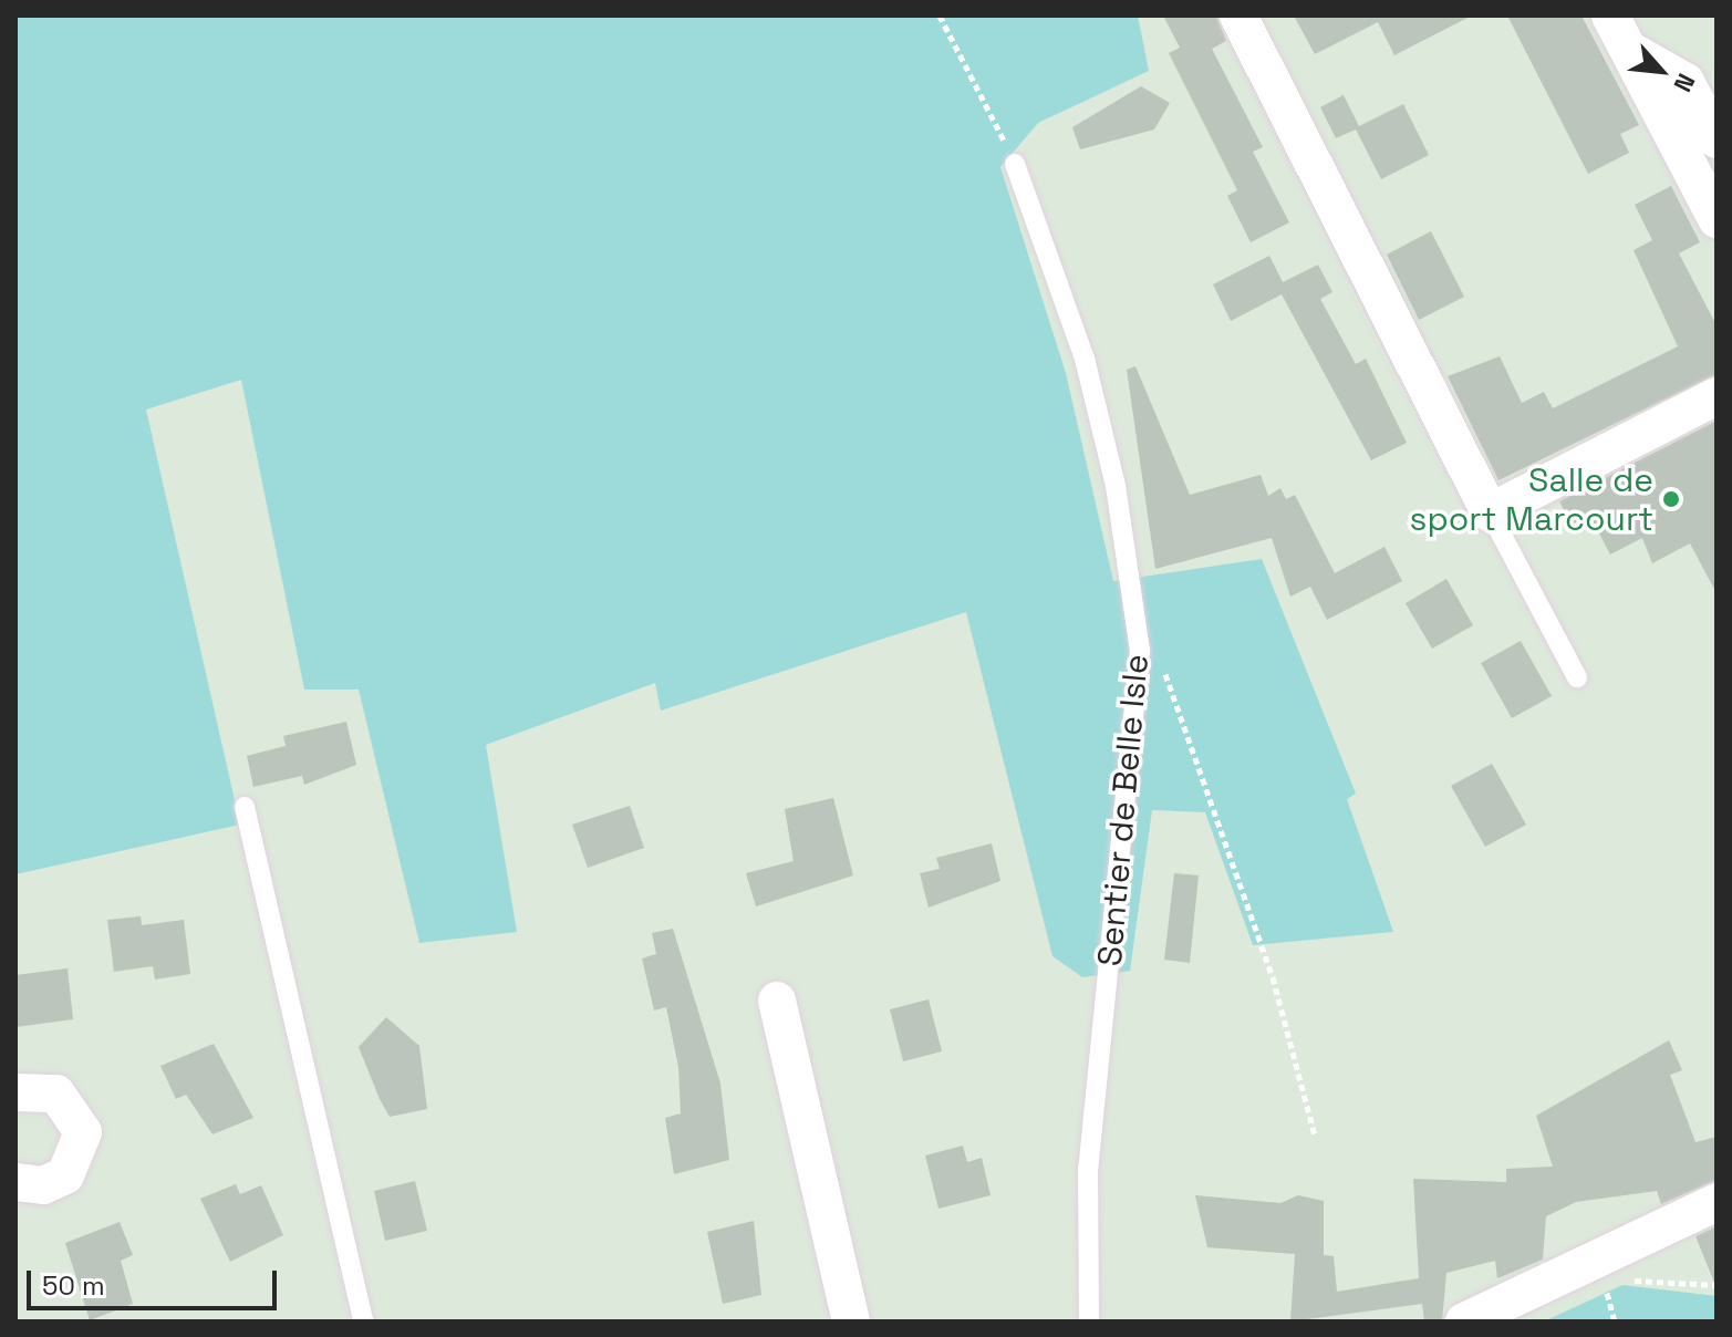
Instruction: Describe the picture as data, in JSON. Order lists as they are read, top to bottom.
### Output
{
  "streets": {
    "lane": ["Sentier de Belle Isle"]
  },
  "places": ["Salle de sport Marcourt"],
  "scale_bar": "50 m",
  "north": "bottom right"
}
